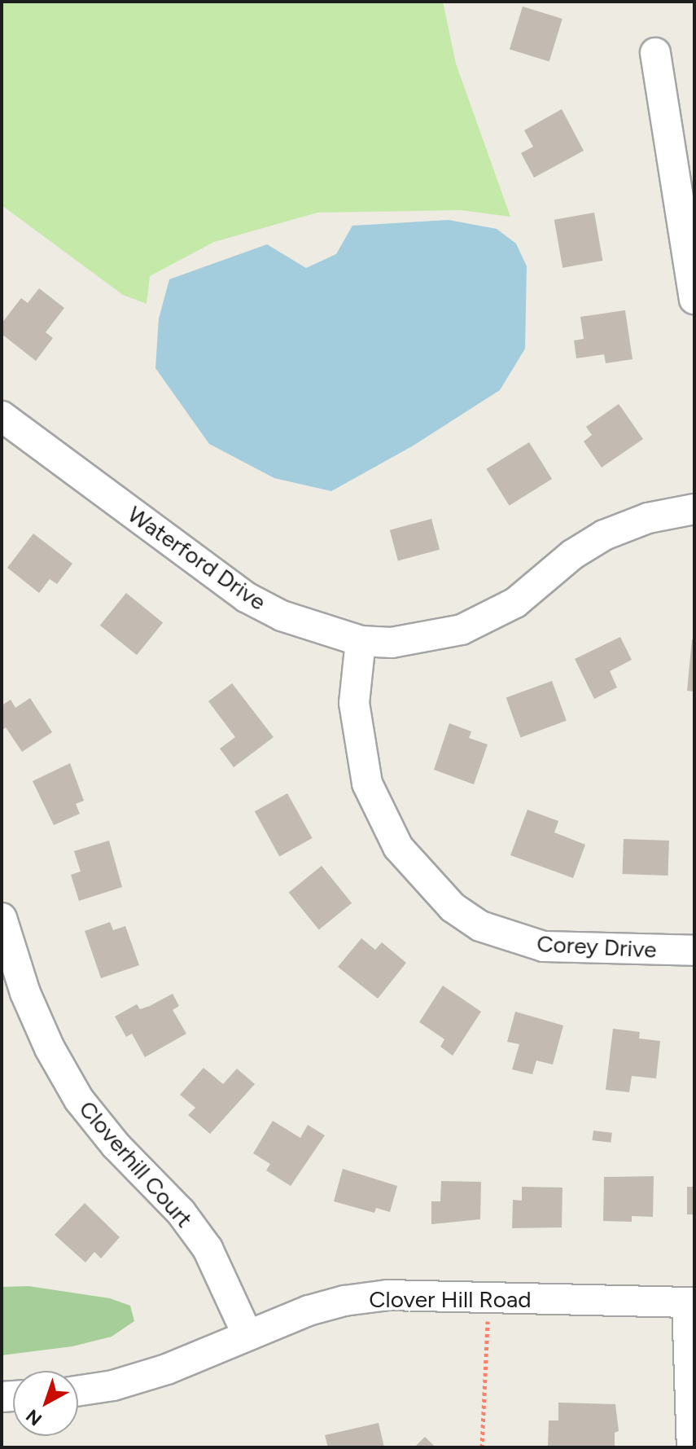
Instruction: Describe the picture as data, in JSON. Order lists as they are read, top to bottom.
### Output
{
  "streets": {
    "street": [
      "Waterford Drive",
      "Corey Drive",
      "Cloverhill Court",
      "Clover Hill Road"
    ]
  },
  "crossings": [
    ["Waterford Drive", "Corey Drive"],
    ["Cloverhill Court", "Clover Hill Road"]
  ],
  "north": "bottom left"
}
